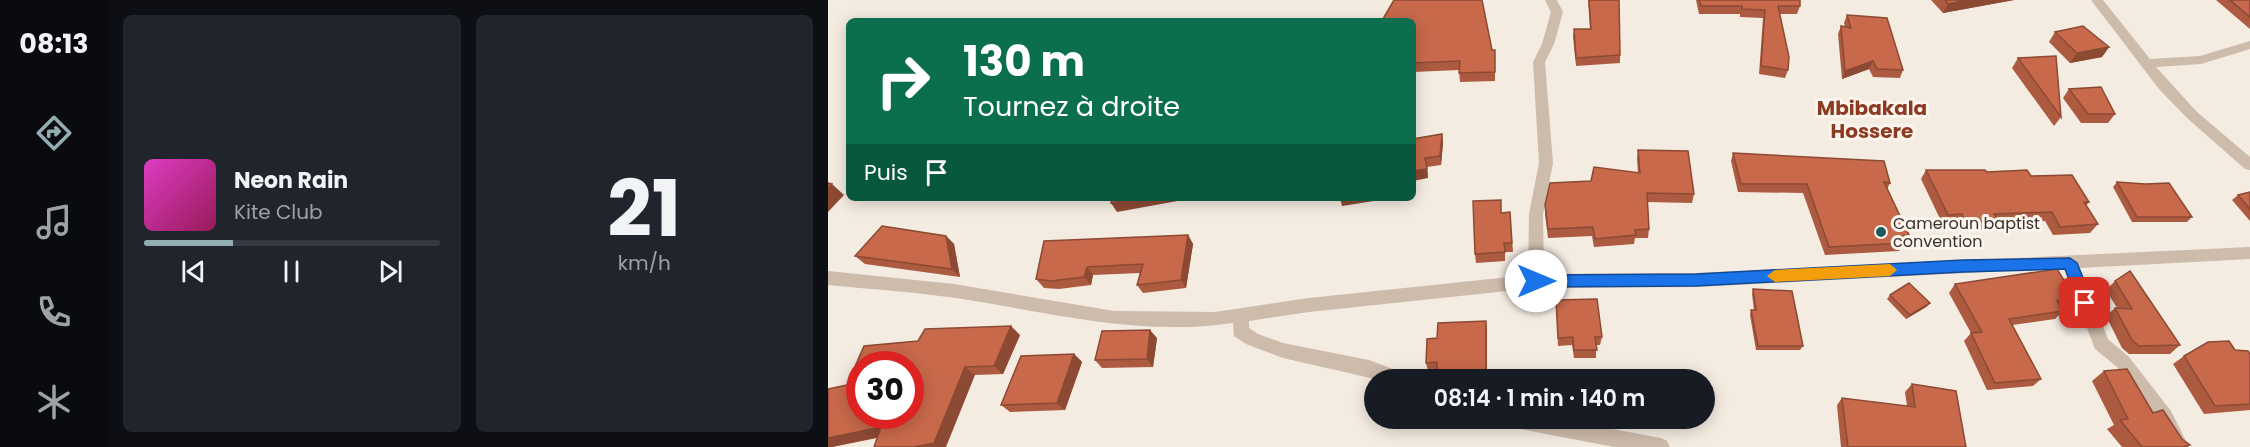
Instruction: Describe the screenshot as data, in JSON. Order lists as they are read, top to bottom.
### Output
{
  "districts": ["Mbibakala Hossere"],
  "places": ["Cameroun baptist convention"],
  "page": {
    "tabs": "08:13",
    "tile": ["21", "km/h"],
    "turn": ["130 m", "Tournez à droite"],
    "then": "Puis",
    "song": ["Neon Rain", "Kite Club"],
    "limit": "30",
    "trip": "08:14 · 1 min · 140 m"
  }
}
